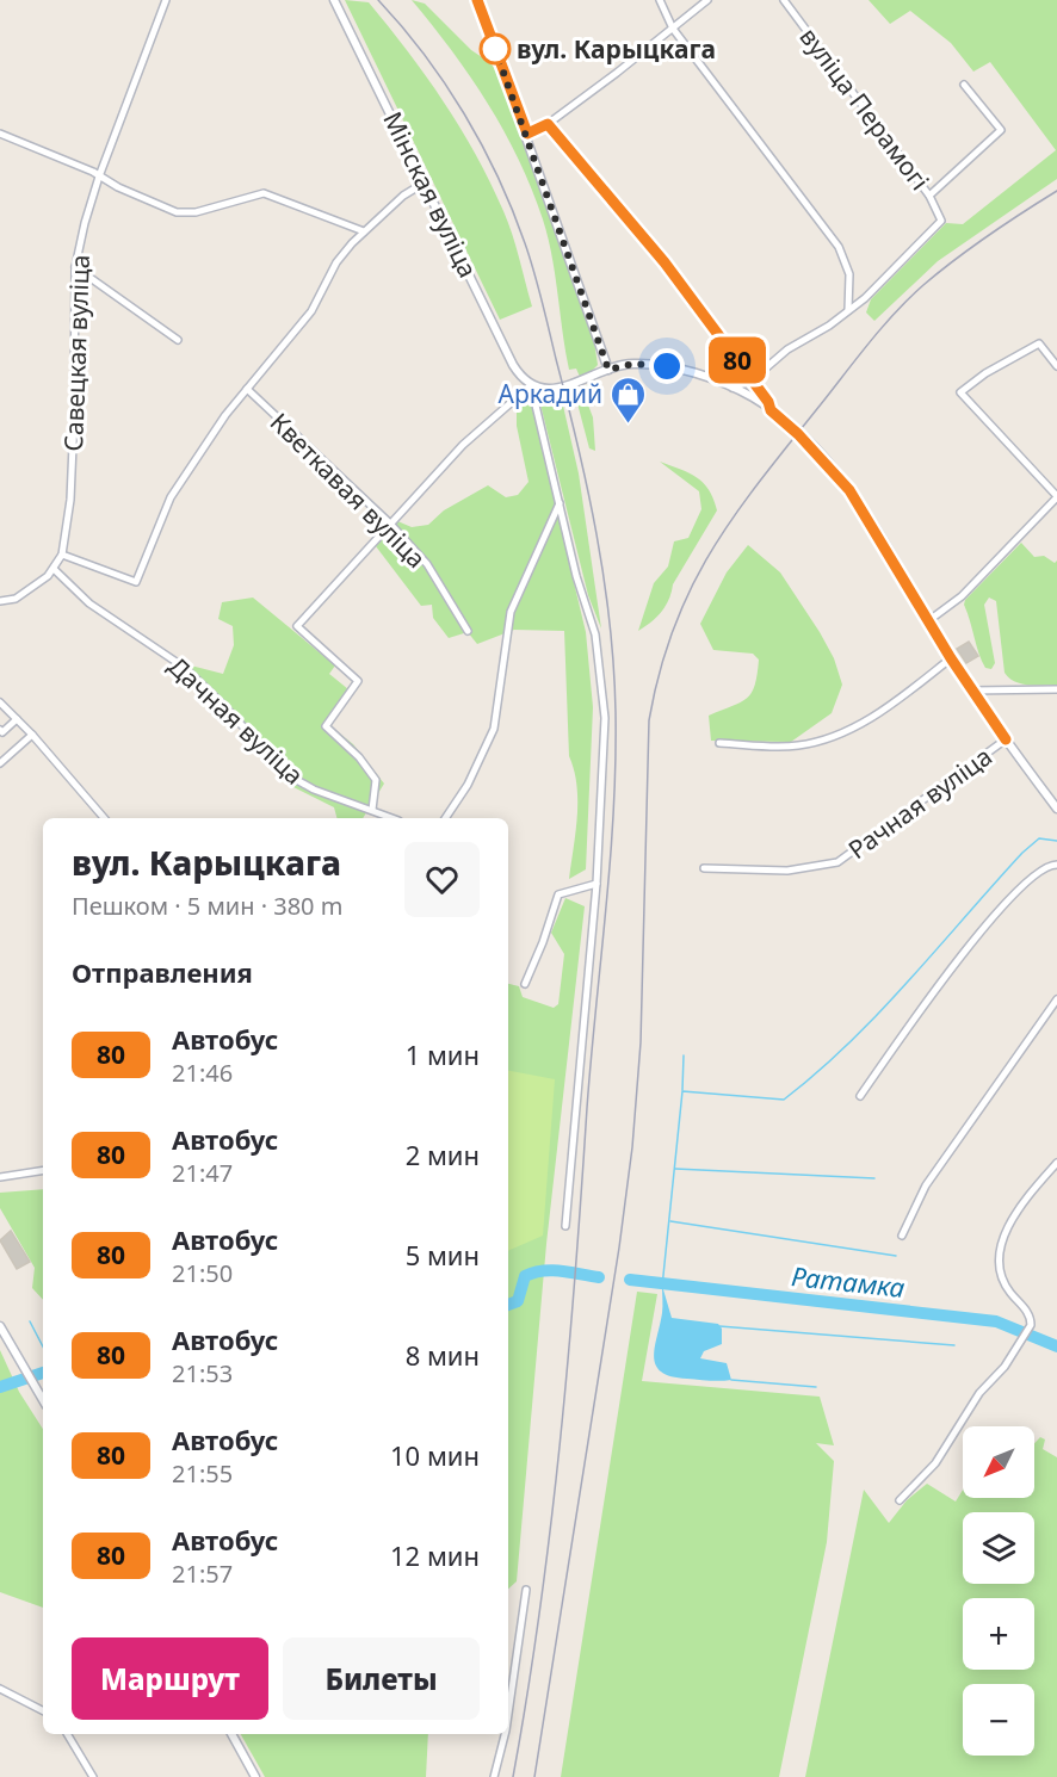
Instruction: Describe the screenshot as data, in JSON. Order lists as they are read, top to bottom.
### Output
{
  "streets": {
    "street": [
      "вуліца Перамогі",
      "Мінская вуліца",
      "Савецкая вуліца",
      "Кветкавая вуліца",
      "Дачная вуліца",
      "Рачная вуліца"
    ]
  },
  "crossings": [
    ["Савецкая вуліца", "Дачная вуліца"]
  ],
  "water": ["Ратамка"],
  "places": {
    "other": ["вул. Карыцкага"],
    "shop": ["Аркадий"]
  },
  "lines": ["bus line 80"],
  "north": "bottom left",
  "page": {
    "on_map": "80",
    "heading": [
      ["вул. Карыцкага", "Пешком · 5 мин · 380 m"],
      "Отправления"
    ],
    "list": [
      {
        "mark": "80",
        "name": "Автобус",
        "note": "21:46",
        "value": "1 мин"
      },
      {
        "mark": "80",
        "name": "Автобус",
        "note": "21:47",
        "value": "2 мин"
      },
      {
        "mark": "80",
        "name": "Автобус",
        "note": "21:50",
        "value": "5 мин"
      },
      {
        "mark": "80",
        "name": "Автобус",
        "note": "21:53",
        "value": "8 мин"
      },
      {
        "mark": "80",
        "name": "Автобус",
        "note": "21:55",
        "value": "10 мин"
      },
      {
        "mark": "80",
        "name": "Автобус",
        "note": "21:57",
        "value": "12 мин"
      }
    ],
    "map_buttons": ["+", "−"],
    "buttons": ["Маршрут", "Билеты"]
  }
}
